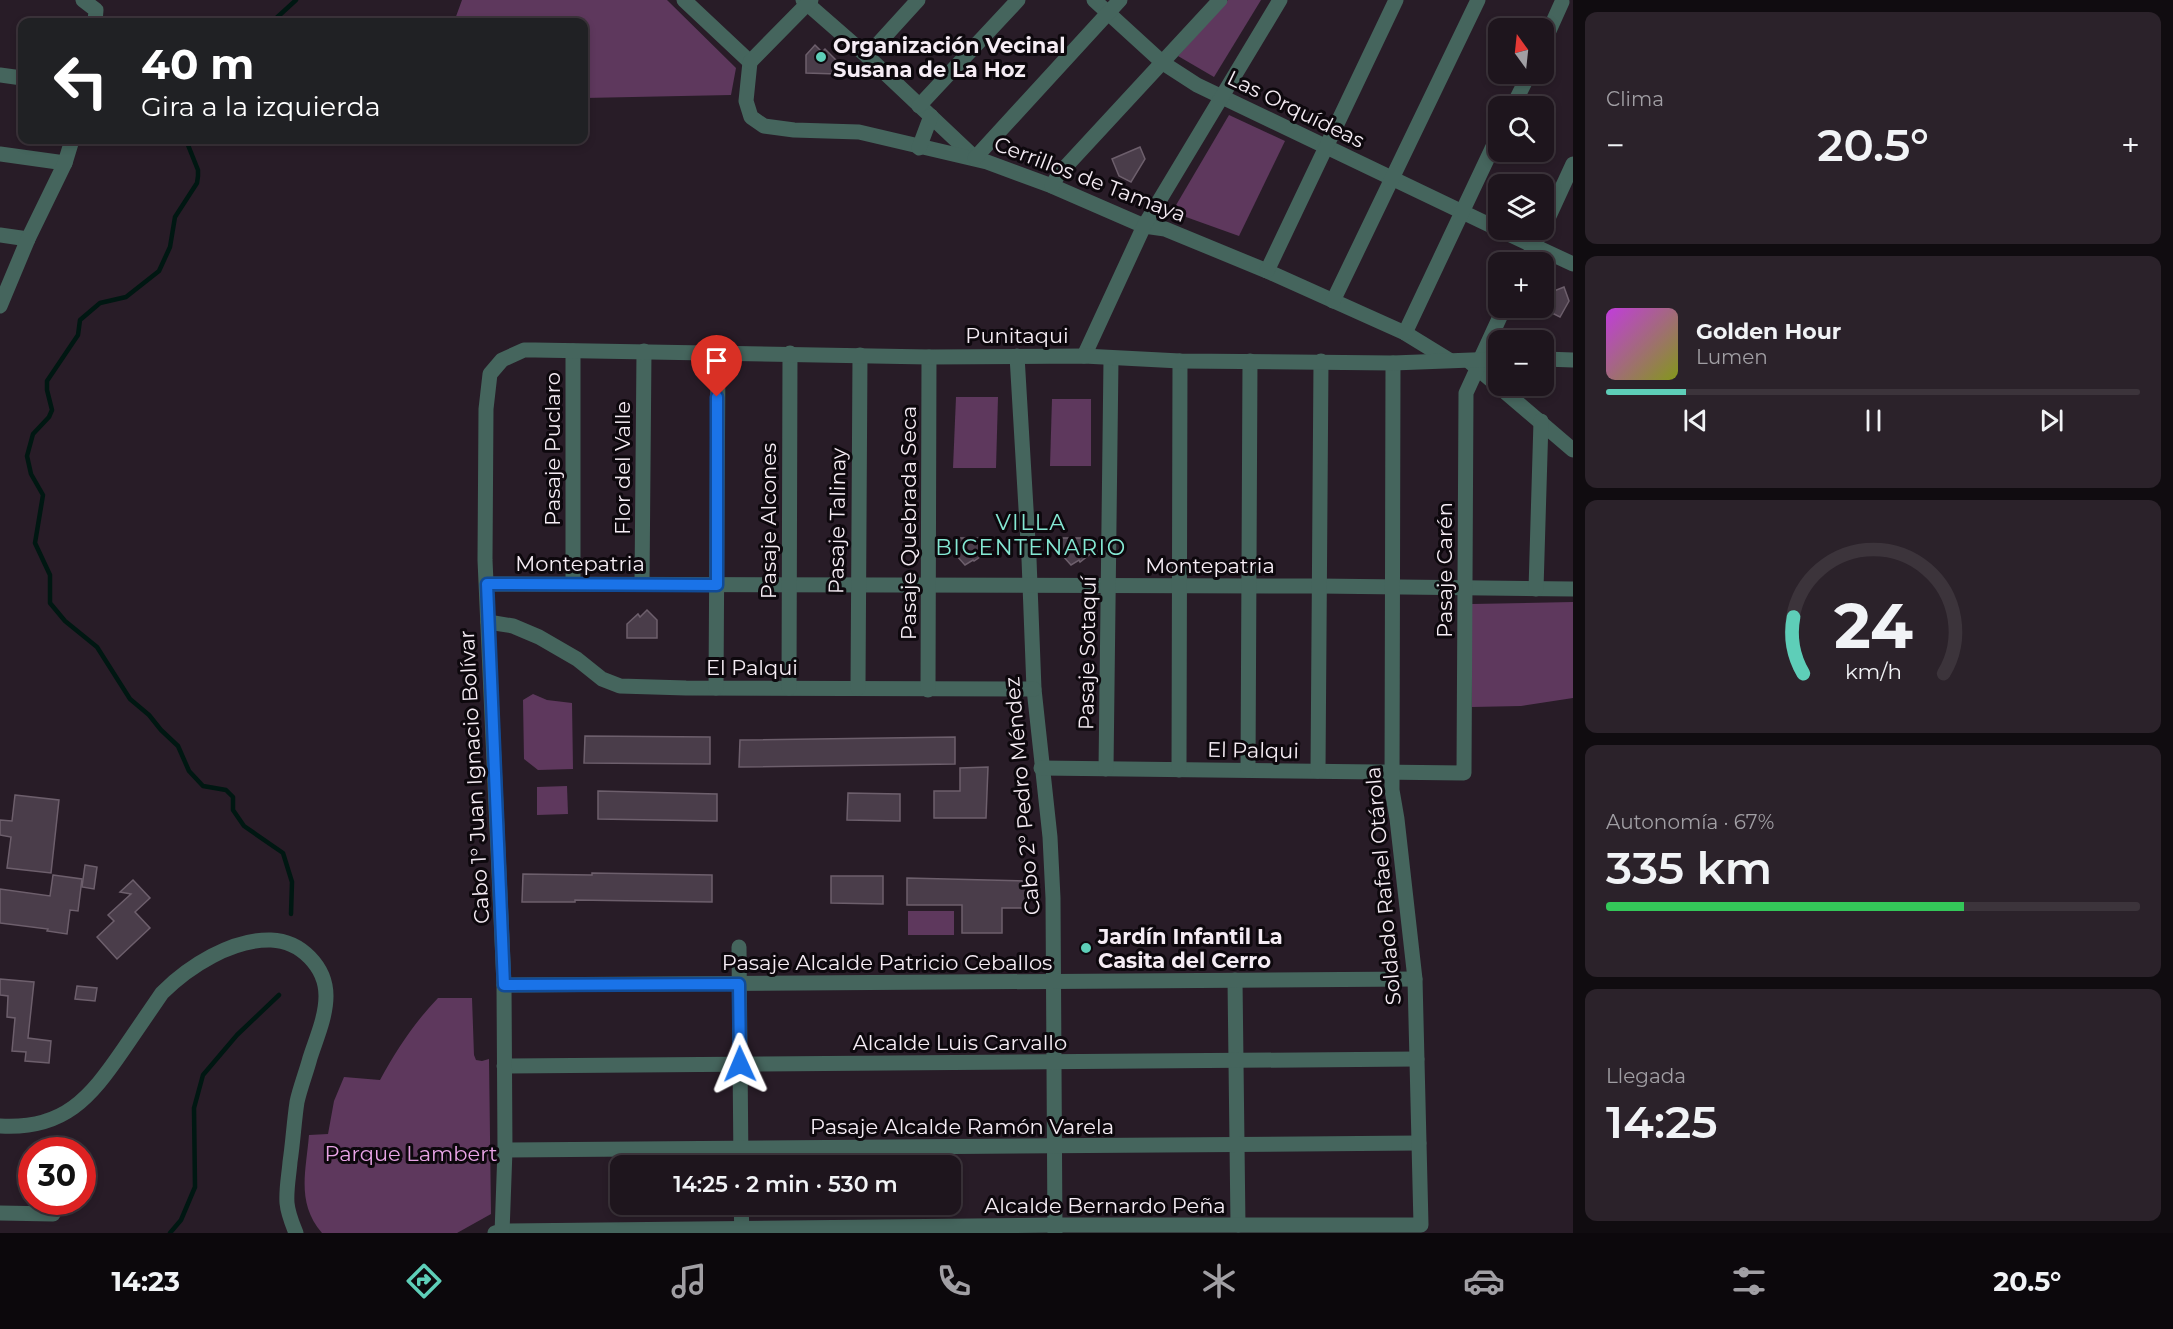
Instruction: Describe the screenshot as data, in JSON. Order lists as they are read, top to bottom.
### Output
{
  "streets": {
    "street": [
      "Las Orquídeas",
      "Cerrillos de Tamaya",
      "Punitaqui",
      "Pasaje Puclaro",
      "Flor del Valle",
      "Pasaje Alcones",
      "Pasaje Talinay",
      "Pasaje Quebrada Seca",
      "Montepatria",
      "Pasaje Carén",
      "Pasaje Sotaquí",
      "El Palqui",
      "Cabo 1° Juan Ignacio Bolívar",
      "Cabo 2° Pedro Méndez",
      "Soldado Rafael Otárola",
      "Pasaje Alcalde Patricio Ceballos",
      "Alcalde Luis Carvallo",
      "Pasaje Alcalde Ramón Varela",
      "Alcalde Bernardo Peña"
    ]
  },
  "crossings": [
    ["Cerrillos de Tamaya", "Punitaqui"],
    ["Punitaqui", "Pasaje Puclaro"],
    ["Punitaqui", "Flor del Valle"],
    ["Punitaqui", "Pasaje Alcones"],
    ["Punitaqui", "Pasaje Talinay"],
    ["Punitaqui", "Pasaje Quebrada Seca"],
    ["Punitaqui", "Pasaje Carén"],
    ["Punitaqui", "Pasaje Sotaquí"],
    ["Punitaqui", "Cabo 1° Juan Ignacio Bolívar"],
    ["Punitaqui", "Cabo 2° Pedro Méndez"],
    ["Punitaqui", "Soldado Rafael Otárola"],
    ["Pasaje Puclaro", "Montepatria"],
    ["Flor del Valle", "Montepatria"],
    ["Pasaje Alcones", "Montepatria"],
    ["Pasaje Alcones", "El Palqui"],
    ["Pasaje Talinay", "Montepatria"],
    ["Pasaje Talinay", "El Palqui"],
    ["Pasaje Quebrada Seca", "Montepatria"],
    ["Pasaje Quebrada Seca", "El Palqui"],
    ["Montepatria", "Pasaje Carén"],
    ["Montepatria", "Pasaje Sotaquí"],
    ["Montepatria", "Cabo 1° Juan Ignacio Bolívar"],
    ["Montepatria", "Cabo 2° Pedro Méndez"],
    ["Montepatria", "Soldado Rafael Otárola"],
    ["Pasaje Carén", "El Palqui"],
    ["Pasaje Sotaquí", "El Palqui"],
    ["El Palqui", "Cabo 1° Juan Ignacio Bolívar"],
    ["El Palqui", "Cabo 2° Pedro Méndez"],
    ["El Palqui", "Soldado Rafael Otárola"],
    ["Cabo 1° Juan Ignacio Bolívar", "Pasaje Alcalde Patricio Ceballos"],
    ["Cabo 1° Juan Ignacio Bolívar", "Alcalde Luis Carvallo"],
    ["Cabo 1° Juan Ignacio Bolívar", "Pasaje Alcalde Ramón Varela"],
    ["Cabo 1° Juan Ignacio Bolívar", "Alcalde Bernardo Peña"],
    ["Cabo 2° Pedro Méndez", "Pasaje Alcalde Patricio Ceballos"],
    ["Cabo 2° Pedro Méndez", "Alcalde Luis Carvallo"],
    ["Cabo 2° Pedro Méndez", "Pasaje Alcalde Ramón Varela"],
    ["Cabo 2° Pedro Méndez", "Alcalde Bernardo Peña"],
    ["Soldado Rafael Otárola", "Pasaje Alcalde Patricio Ceballos"],
    ["Soldado Rafael Otárola", "Alcalde Luis Carvallo"],
    ["Soldado Rafael Otárola", "Pasaje Alcalde Ramón Varela"],
    ["Soldado Rafael Otárola", "Alcalde Bernardo Peña"]
  ],
  "districts": ["VILLA BICENTENARIO"],
  "parks": ["Parque Lambert"],
  "places": ["Organización Vecinal Susana de La Hoz", "Jardín Infantil La Casita del Cerro"],
  "north": "top",
  "page": {
    "tile": [
      "Clima",
      ["Autonomía · 67%", "335 km"],
      ["Llegada", "14:25"]
    ],
    "map_buttons": ["+", "−"],
    "turn": ["40 m", "Gira a la izquierda"],
    "heat": ["−", "20.5°", "+"],
    "song": ["Golden Hour", "Lumen"],
    "limit": "30",
    "trip": "14:25 · 2 min · 530 m",
    "tabs": ["14:23", "20.5°"],
    "gauge": ["24", "km/h"]
  }
}
